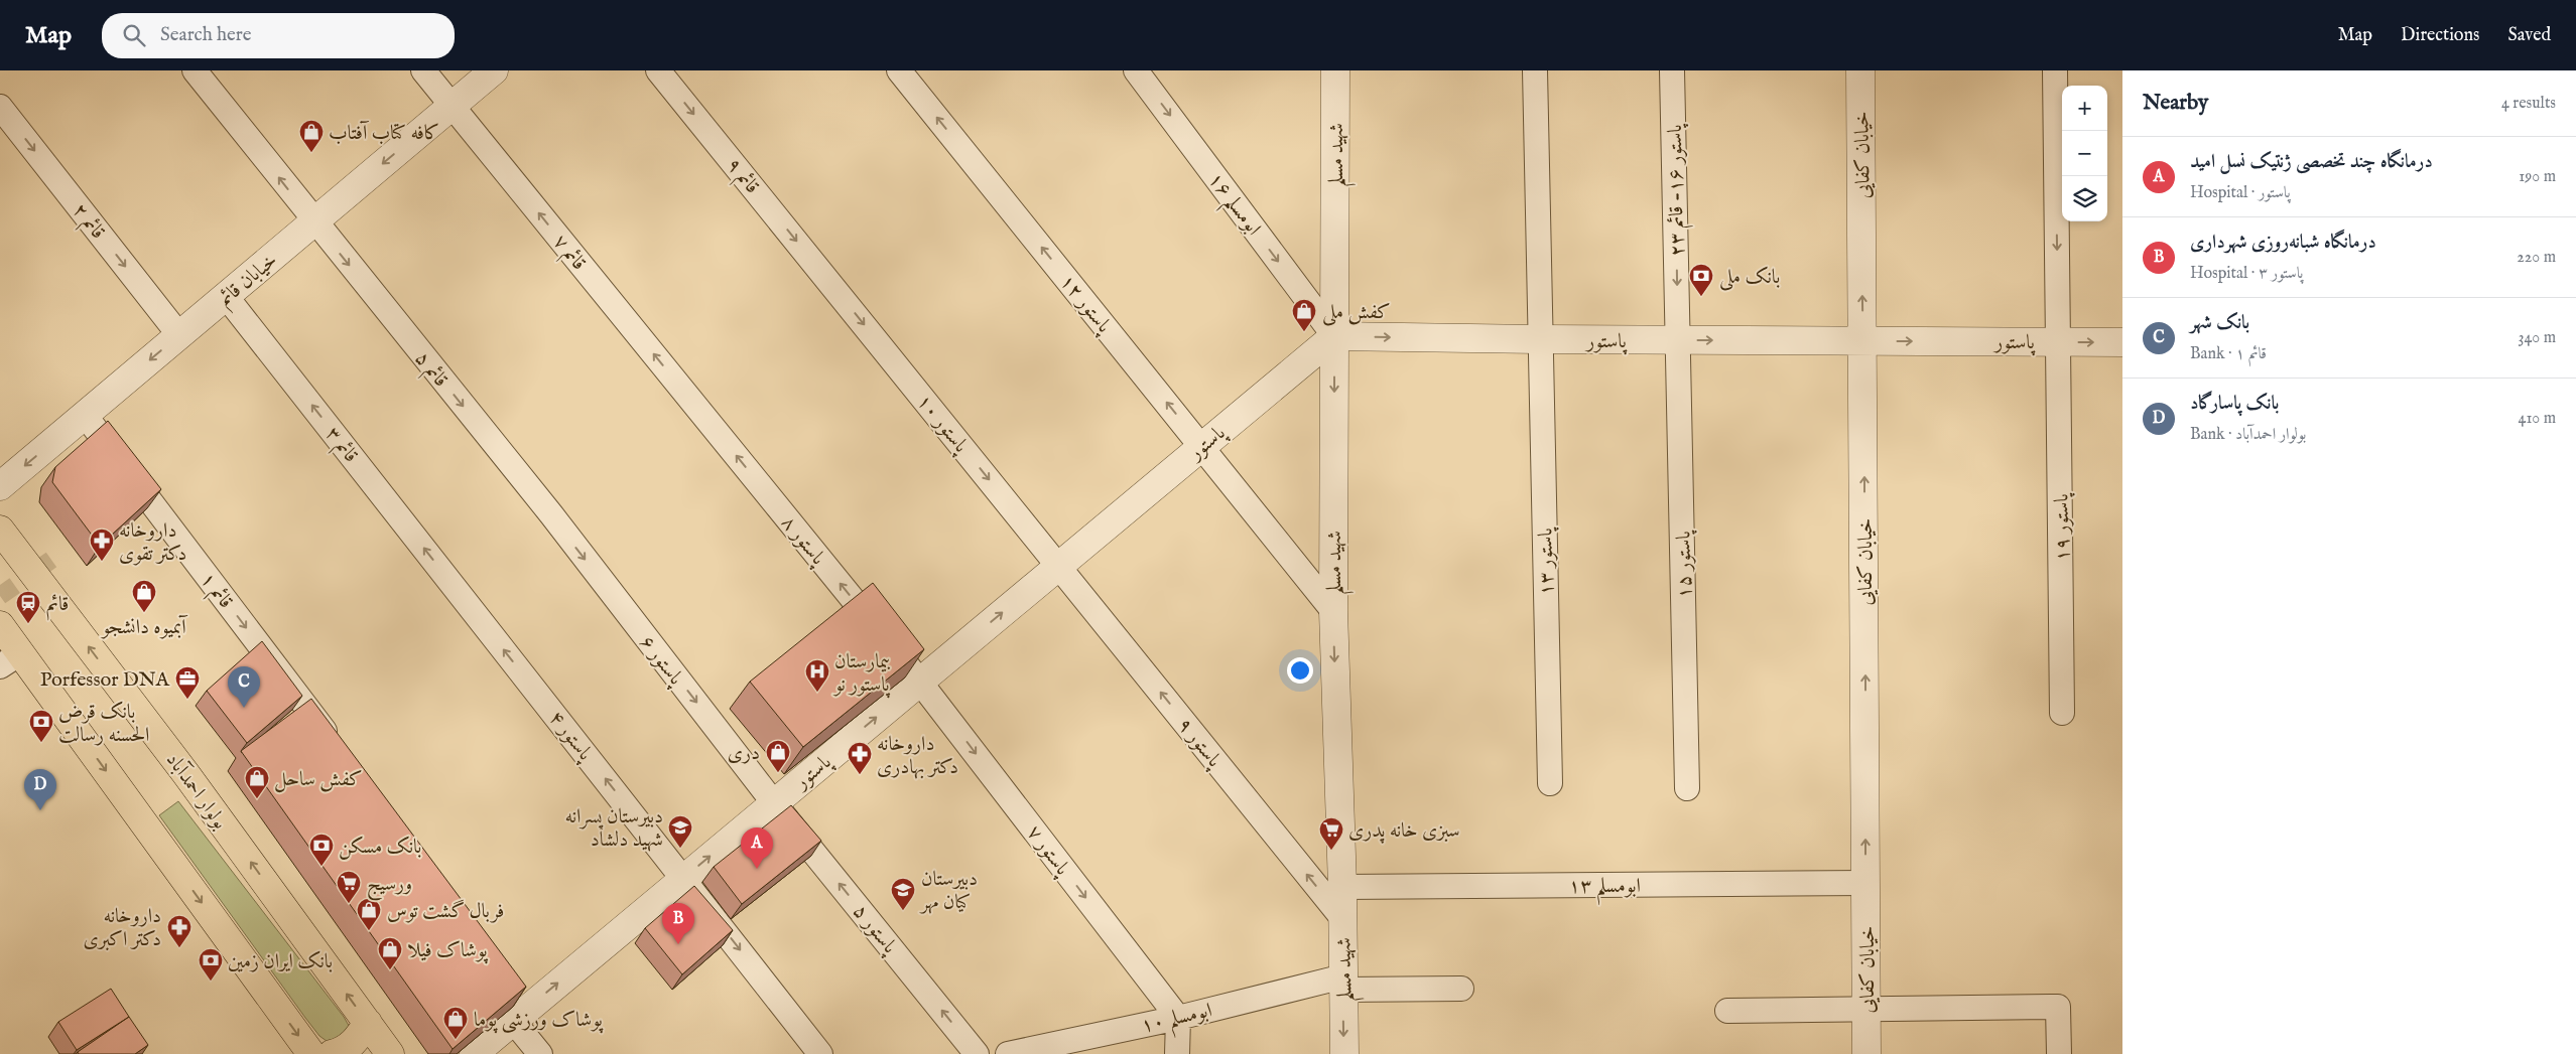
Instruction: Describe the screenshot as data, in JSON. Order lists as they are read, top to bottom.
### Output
{
  "streets": {
    "main road": ["بولوار احمدآباد"],
    "street": [
      "شهید مسلم",
      "خیابان کفایی",
      "قائم ۹",
      "پاستور ۱۶- قائم ۲۳",
      "ابومسلم ۱۶",
      "قائم ۲",
      "قائم ۷",
      "خیابان قائم",
      "پاستور ۱۲",
      "پاستور",
      "قائم ۵",
      "پاستور ۱۰",
      "قائم ۳",
      "پاستور ۱۹",
      "پاستور ۸",
      "پاستور ۱۳",
      "پاستور ۱۵",
      "قائم ۱",
      "پاستور ۶",
      "پاستور ۴",
      "پاستور ۹",
      "پاستور ۷",
      "ابومسلم ۱۳",
      "پاستور ۵",
      "ابومسلم ۱۰"
    ]
  },
  "crossings": [
    ["شهید مسلم", "ابومسلم ۱۶"],
    ["شهید مسلم", "پاستور ۱۲"],
    ["شهید مسلم", "پاستور"],
    ["شهید مسلم", "پاستور ۹"],
    ["شهید مسلم", "ابومسلم ۱۳"],
    ["شهید مسلم", "ابومسلم ۱۰"],
    ["خیابان کفایی", "پاستور"],
    ["خیابان کفایی", "ابومسلم ۱۳"],
    ["قائم ۹", "پاستور ۱۰"],
    ["پاستور ۱۶- قائم ۲۳", "پاستور"],
    ["پاستور ۱۶- قائم ۲۳", "پاستور ۱۵"],
    ["ابومسلم ۱۶", "پاستور"],
    ["قائم ۲", "خیابان قائم"],
    ["قائم ۷", "خیابان قائم"],
    ["قائم ۷", "پاستور ۸"],
    ["خیابان قائم", "قائم ۵"],
    ["خیابان قائم", "قائم ۳"],
    ["خیابان قائم", "قائم ۱"],
    ["پاستور ۱۲", "پاستور"],
    ["پاستور", "پاستور ۱۰"],
    ["پاستور", "پاستور ۱۹"],
    ["پاستور", "پاستور ۸"],
    ["پاستور", "پاستور ۱۳"],
    ["پاستور", "پاستور ۱۵"],
    ["پاستور", "پاستور ۶"],
    ["پاستور", "پاستور ۴"],
    ["پاستور", "پاستور ۹"],
    ["پاستور", "پاستور ۷"],
    ["پاستور", "پاستور ۵"],
    ["قائم ۵", "پاستور ۶"],
    ["پاستور ۱۰", "پاستور ۹"],
    ["قائم ۳", "پاستور ۴"],
    ["پاستور ۸", "پاستور ۷"],
    ["پاستور ۶", "پاستور ۵"],
    ["پاستور ۷", "ابومسلم ۱۰"]
  ],
  "one_way": [
    "شهید مسلم",
    "خیابان کفایی",
    "قائم ۹",
    "پاستور ۱۶- قائم ۲۳",
    "ابومسلم ۱۶",
    "قائم ۲",
    "قائم ۷",
    "خیابان قائم",
    "پاستور ۱۲",
    "پاستور",
    "پاستور ۱۰",
    "قائم ۳",
    "پاستور ۱۹",
    "پاستور ۸",
    "قائم ۱",
    "پاستور ۶",
    "پاستور ۹",
    "پاستور ۷",
    "پاستور ۵"
  ],
  "places": {
    "shop": [
      "کافه کتاب آفتاب",
      "کفش ملی",
      "آبمیوه دانشجو",
      "دری",
      "کفش ساحل",
      "فربال گشت توس",
      "پوشاک فیلا",
      "پوشاک ورزشی پوما"
    ],
    "bank": [
      "بانک ملی",
      "بانک قرض الحسنه رسالت",
      "بانک مسکن",
      "بانک ایران زمین"
    ],
    "pharmacy": ["داروخانه دکتر تقوی", "داروخانه دکتر بهادری", "داروخانه دکتر اکبری"],
    "station": ["قائم"],
    "hospital": ["بیمارستان پاستور نو"],
    "office": ["Porfessor DNA"],
    "school or university": ["دبیرستان پسرانه شهید دلشاد", "دبیرستان کیان مهر"],
    "supermarket": ["سبزی خانه پدری", "ورسیج"]
  },
  "page": {
    "header": "Map",
    "search": "Search here",
    "nav": ["Map", "Directions", "Saved"],
    "heading": ["Nearby", "4 results"],
    "map_buttons": ["+", "−"],
    "list": [
      {
        "mark": "A",
        "name": "درمانگاه چند تخصصی ژنتیک نسل امید",
        "note": "Hospital · پاستور",
        "value": "190 m"
      },
      {
        "mark": "B",
        "name": "درمانگاه شبانه‌روزی شهرداری",
        "note": "Hospital · پاستور ۳",
        "value": "220 m"
      },
      {
        "mark": "C",
        "name": "بانک شهر",
        "note": "Bank · قائم ۱",
        "value": "340 m"
      },
      {
        "mark": "D",
        "name": "بانک پاسارگاد",
        "note": "Bank · بولوار احمدآباد",
        "value": "410 m"
      }
    ],
    "pins": [
      "C",
      "D",
      "A",
      "B"
    ]
  }
}
